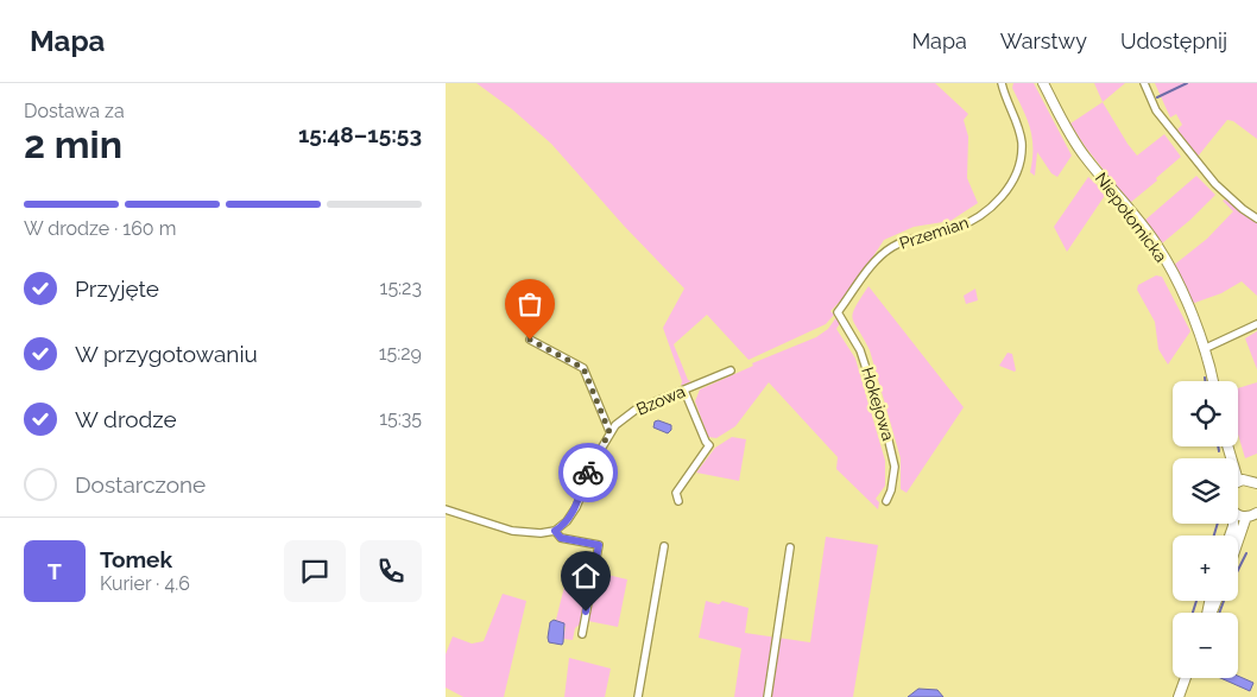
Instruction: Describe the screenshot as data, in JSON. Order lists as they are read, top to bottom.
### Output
{
  "streets": {
    "main road": ["Niepołomicka"],
    "street": ["Przemian", "Bzowa", "Hokejowa"]
  },
  "crossings": [
    ["Przemian", "Hokejowa"]
  ],
  "page": {
    "header": "Mapa",
    "nav": ["Mapa", "Warstwy", "Udostępnij"],
    "heading": ["2 min", "Dostawa za", "15:48–15:53"],
    "panel": ["Tomek", "Kurier · 4.6"],
    "bar": "W drodze · 160 m",
    "list": [
      ["Przyjęte", "15:23"],
      ["W przygotowaniu", "15:29"],
      ["W drodze", "15:35"],
      "Dostarczone"
    ],
    "map_buttons": ["+", "−"],
    "round": "T"
  }
}
